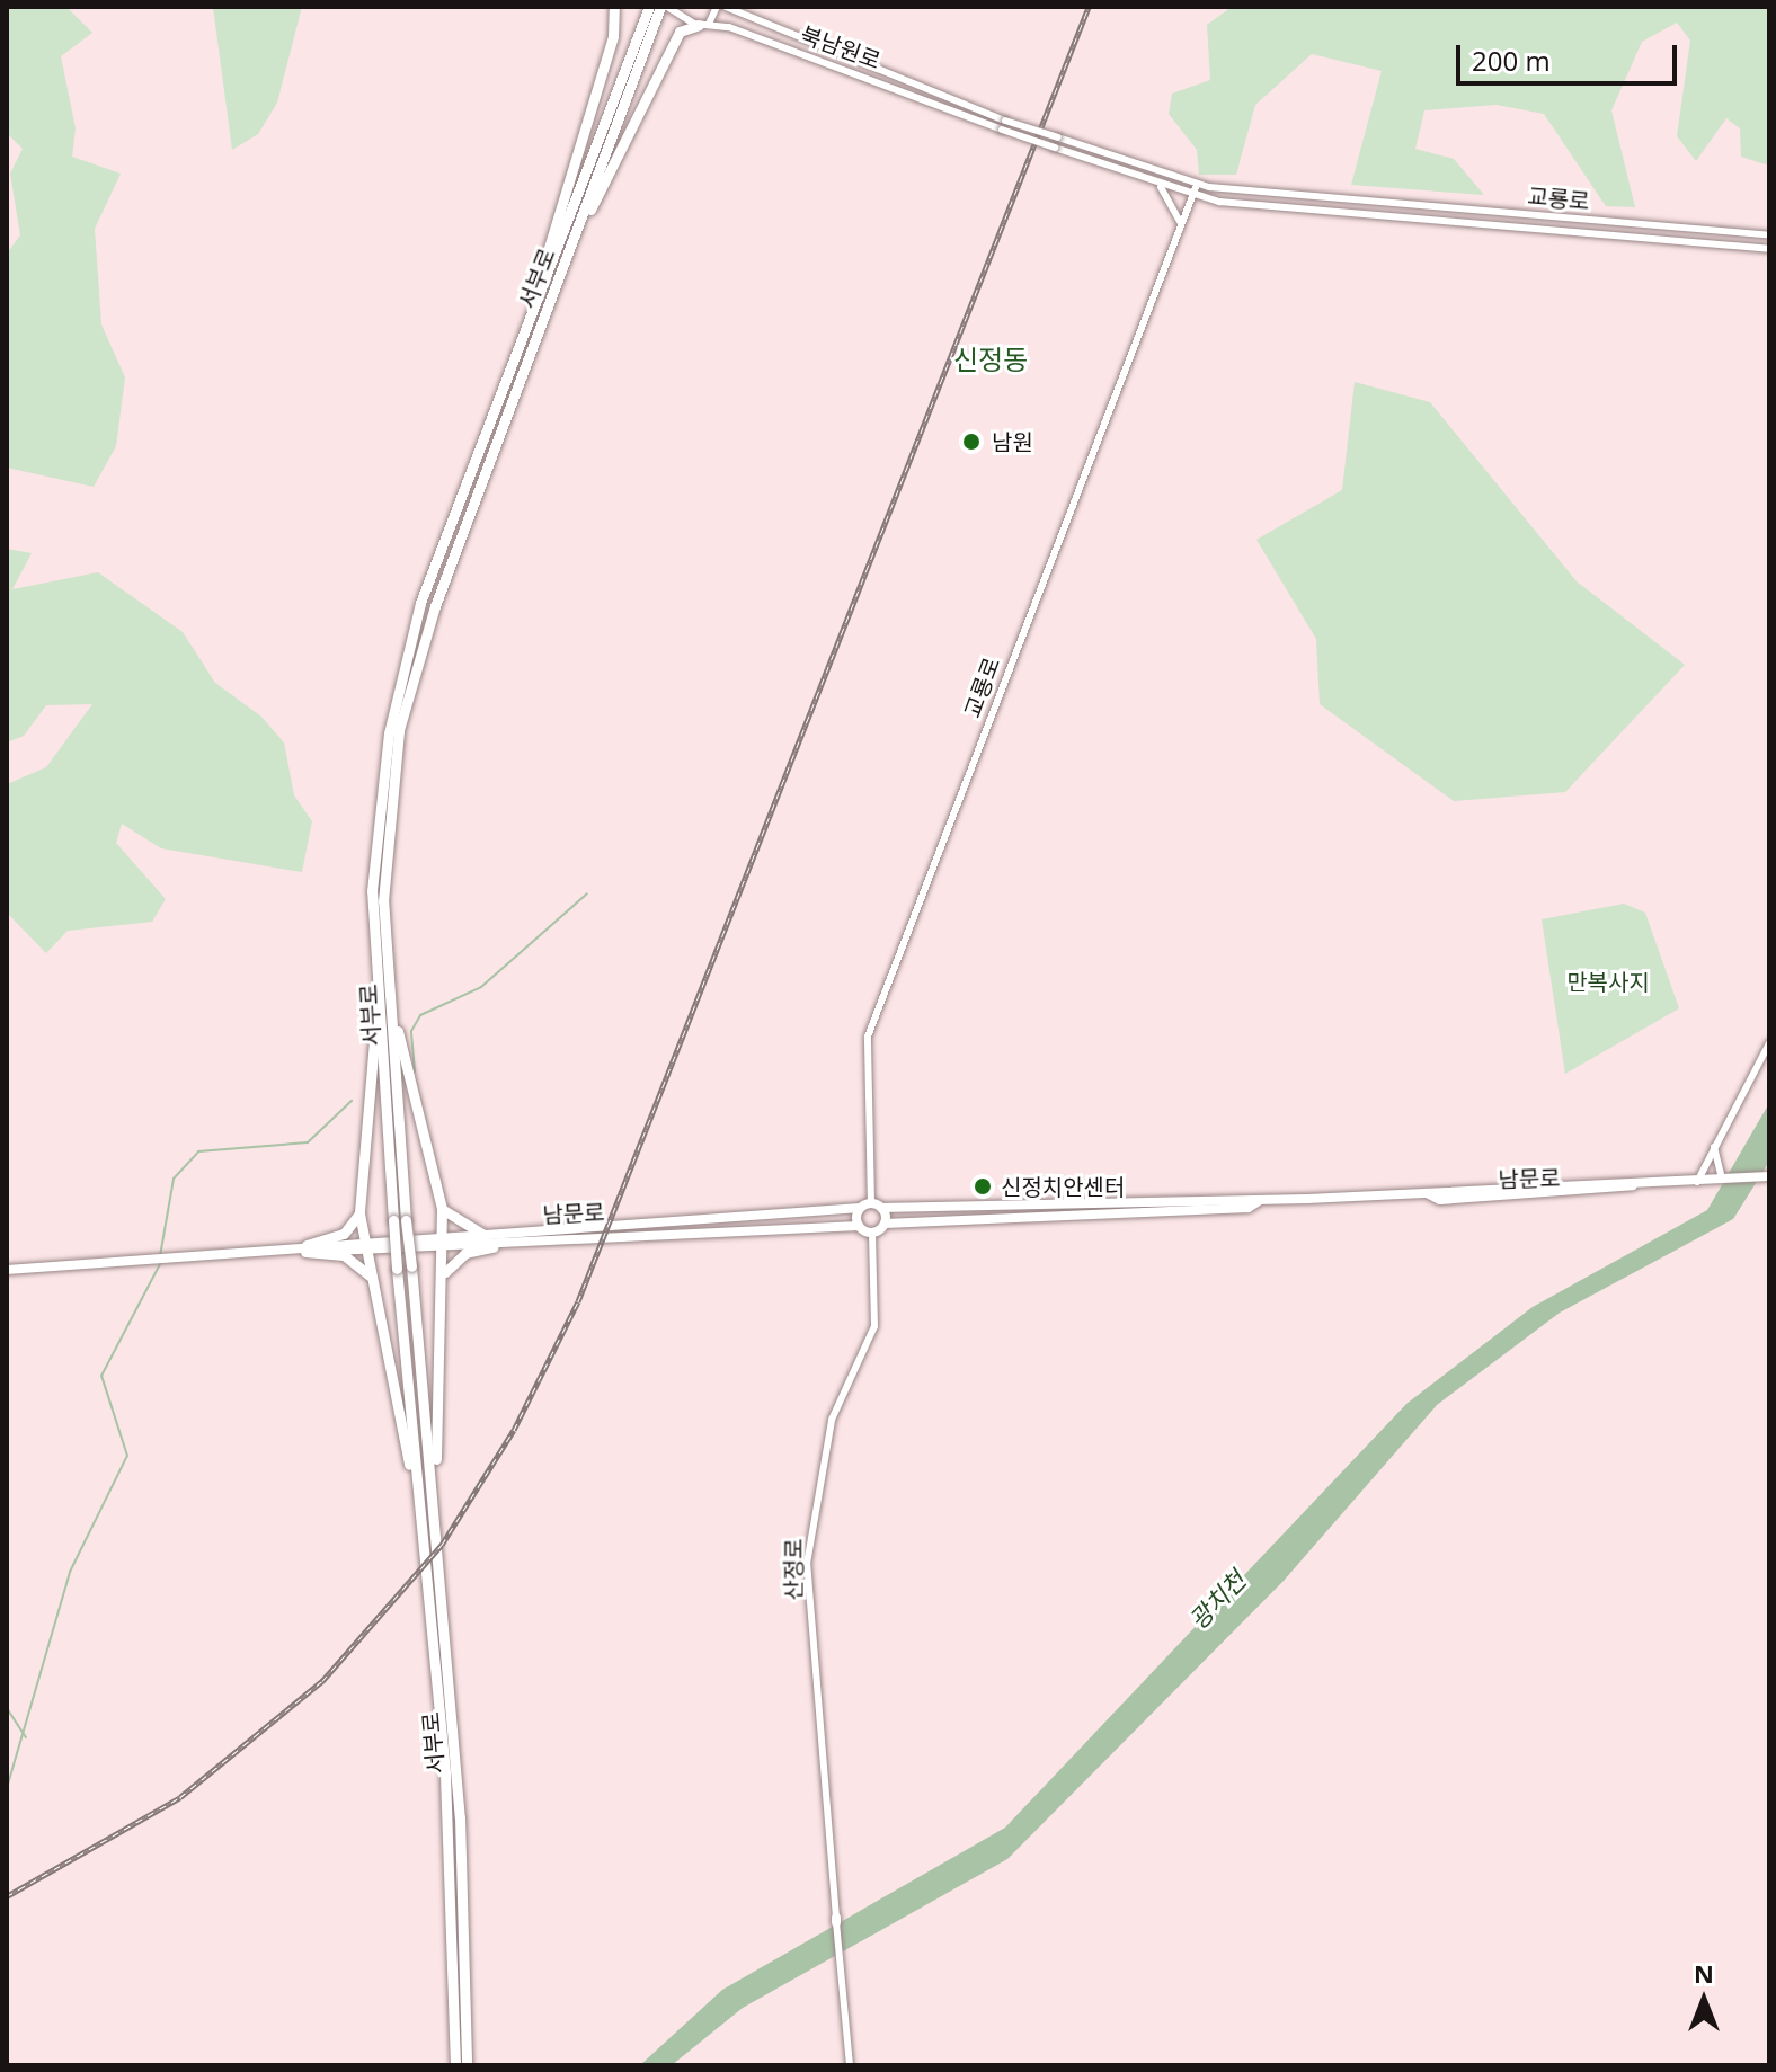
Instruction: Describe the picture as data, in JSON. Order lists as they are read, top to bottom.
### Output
{
  "streets": {
    "highway": ["서부로"],
    "main road": ["남문로"],
    "street": ["북남원로", "교룡로", "산정로"]
  },
  "crossings": [
    ["북남원로", "교룡로"],
    ["교룡로", "남문로"],
    ["남문로", "산정로"]
  ],
  "districts": ["신정동"],
  "water": ["광치천"],
  "parks": ["만복사지"],
  "places": ["남원", "신정치안센터"],
  "scale_bar": "200 m",
  "north": "top"
}
